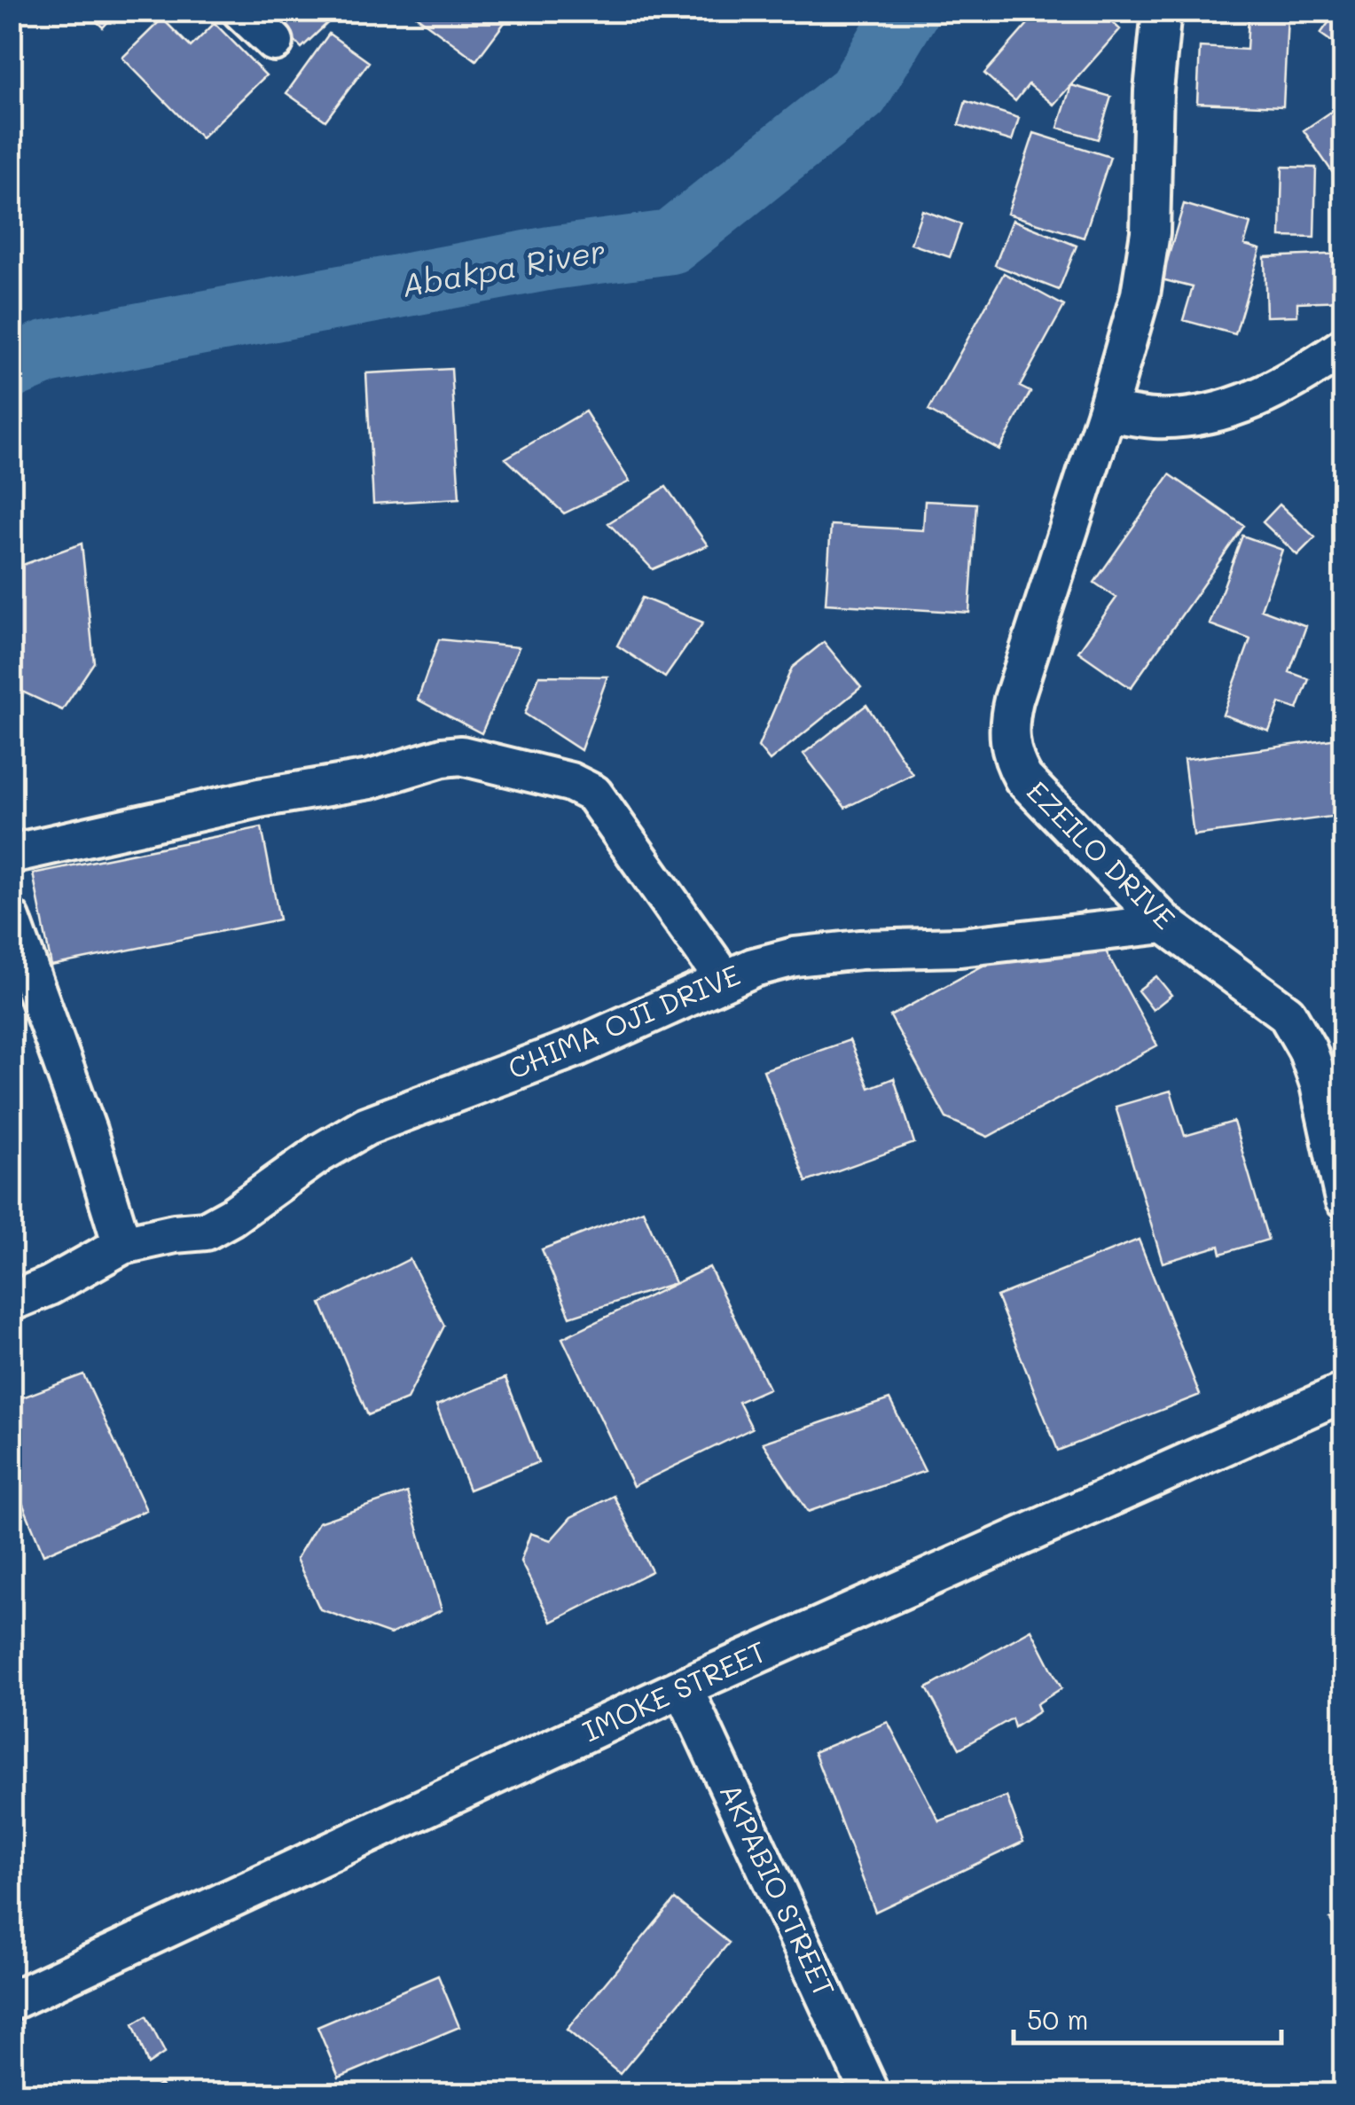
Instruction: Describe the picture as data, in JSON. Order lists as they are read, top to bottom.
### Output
{
  "streets": {
    "street": [
      "EZEILO DRIVE",
      "CHIMA OJI DRIVE",
      "IMOKE STREET",
      "AKPABIO STREET"
    ]
  },
  "crossings": [
    ["EZEILO DRIVE", "CHIMA OJI DRIVE"],
    ["IMOKE STREET", "AKPABIO STREET"]
  ],
  "water": ["Abakpa River"],
  "scale_bar": "50 m"
}
